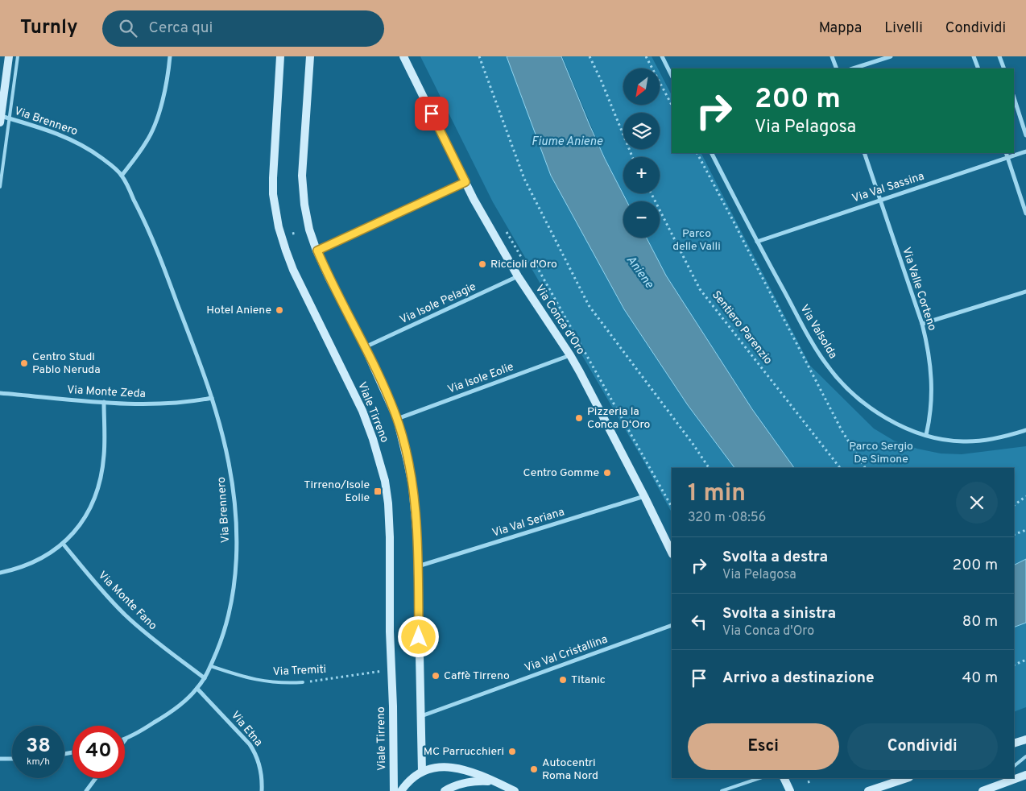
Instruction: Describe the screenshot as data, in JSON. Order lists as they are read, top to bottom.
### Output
{
  "streets": {
    "street": [
      "Via Brennero",
      "Via Val Sassina",
      "Via Valle Corteno",
      "Via Isole Pelagie",
      "Via Conca d'Oro",
      "Via Valsolda",
      "Via Isole Eolie",
      "Via Monte Zeda",
      "Viale Tirreno",
      "Via Val Seriana",
      "Via Monte Fano",
      "Via Val Cristallina",
      "Via Etna"
    ],
    "lane": ["Via Tremiti"],
    "path": ["Sentiero Parenzio"]
  },
  "crossings": [
    ["Via Brennero", "Via Monte Zeda"],
    ["Via Brennero", "Via Monte Fano"],
    ["Via Brennero", "Via Tremiti"],
    ["Via Brennero", "Via Etna"],
    ["Via Val Sassina", "Via Valle Corteno"],
    ["Via Val Sassina", "Via Valsolda"],
    ["Via Valle Corteno", "Via Valsolda"],
    ["Via Isole Pelagie", "Via Conca d'Oro"],
    ["Via Isole Pelagie", "Viale Tirreno"],
    ["Via Conca d'Oro", "Via Isole Eolie"],
    ["Via Conca d'Oro", "Via Val Seriana"],
    ["Via Isole Eolie", "Viale Tirreno"],
    ["Viale Tirreno", "Via Val Seriana"],
    ["Viale Tirreno", "Via Val Cristallina"],
    ["Viale Tirreno", "Via Tremiti"]
  ],
  "water": ["Fiume Aniene", "Aniene"],
  "parks": ["Parco delle Valli", "Parco Sergio De Simone"],
  "places": {
    "other": [
      "Riccioli d'Oro",
      "Hotel Aniene",
      "Centro Studi Pablo Neruda",
      "Pizzeria la Conca D‘Oro",
      "Centro Gomme",
      "Caffè Tirreno",
      "Titanic",
      "MC Parrucchieri",
      "Autocentri Roma Nord"
    ],
    "transit": ["Tirreno/Isole Eolie"]
  },
  "north": "bottom left",
  "page": {
    "header": "Turnly",
    "search": "Cerca qui",
    "nav": ["Mappa", "Livelli", "Condividi"],
    "map_buttons": ["+", "−"],
    "turn": ["200 m", "Via Pelagosa"],
    "heading": ["1 min", "320 m · 08:56"],
    "list": [
      {
        "name": "Svolta a destra",
        "note": "Via Pelagosa",
        "value": "200 m"
      },
      {
        "name": "Svolta a sinistra",
        "note": "Via Conca d'Oro",
        "value": "80 m"
      },
      {
        "name": "Arrivo a destinazione",
        "value": "40 m"
      }
    ],
    "buttons": ["Esci", "Condividi"],
    "speed": "38 km/h",
    "limit": "40"
  }
}
